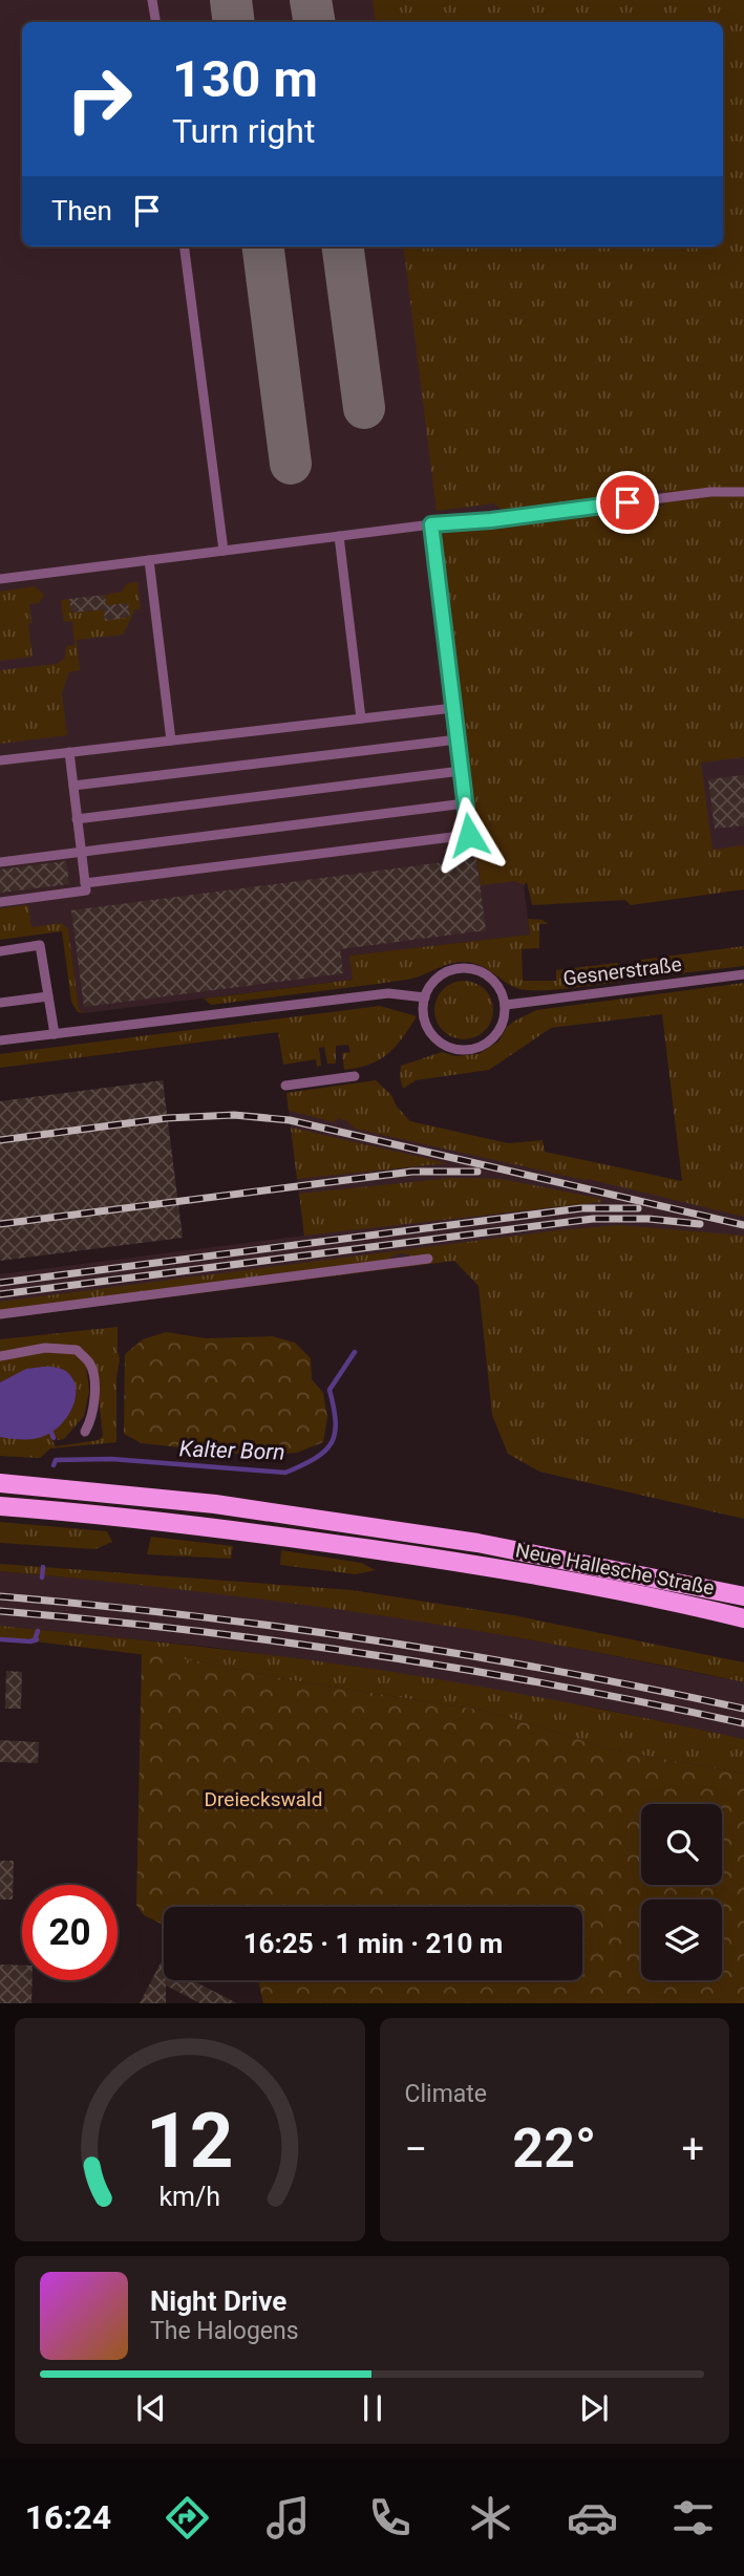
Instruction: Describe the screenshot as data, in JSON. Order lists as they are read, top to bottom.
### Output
{
  "streets": {
    "main road": ["Neue Hallesche Straße"],
    "lane": ["Gesnerstraße"]
  },
  "water": ["Kalter Born"],
  "parks": ["Dreieckswald"],
  "page": {
    "turn": ["130 m", "Turn right"],
    "then": "Then",
    "limit": "20",
    "trip": "16:25 · 1 min · 210 m",
    "tile": "Climate",
    "heat": ["−", "22°", "+"],
    "song": ["Night Drive", "The Halogens"],
    "tabs": "16:24",
    "gauge": ["12", "km/h"]
  }
}
